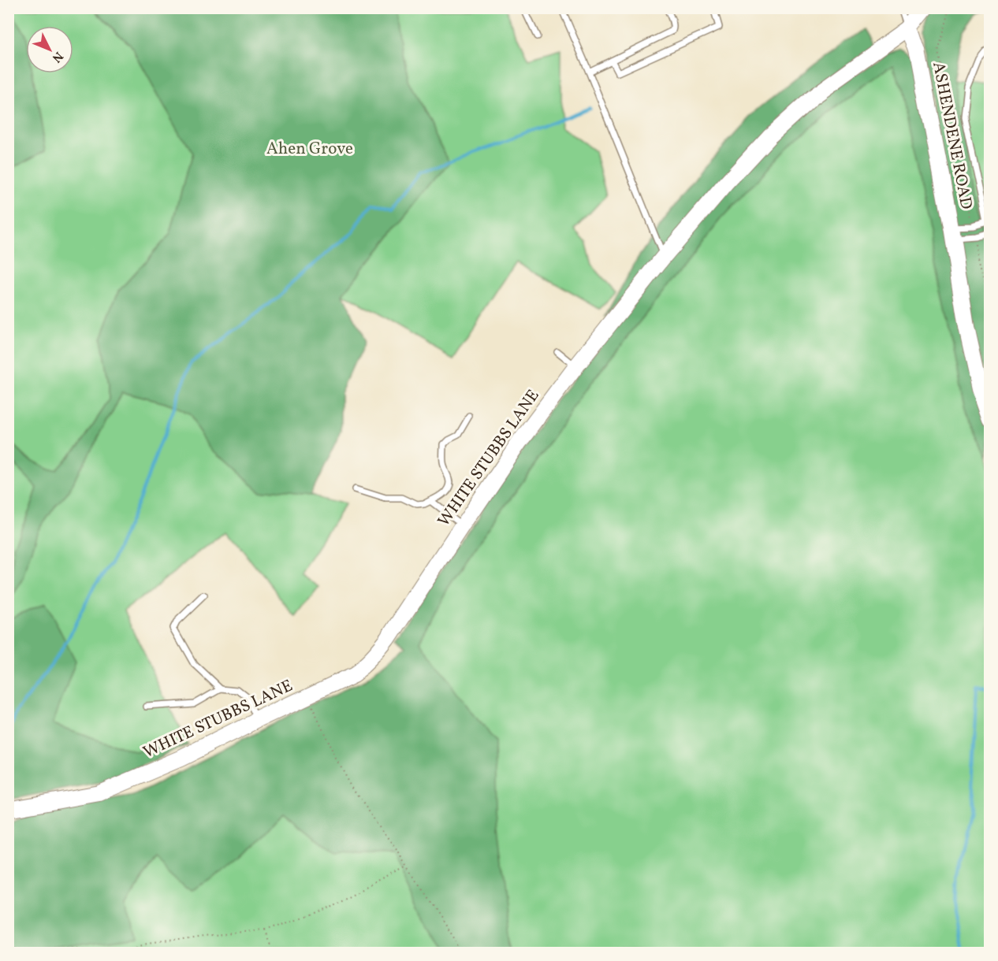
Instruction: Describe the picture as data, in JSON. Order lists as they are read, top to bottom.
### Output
{
  "streets": {
    "street": ["ASHENDENE ROAD", "WHITE STUBBS LANE"]
  },
  "crossings": [
    ["ASHENDENE ROAD", "WHITE STUBBS LANE"]
  ],
  "parks": ["Ahen Grove"],
  "north": "bottom right"
}
